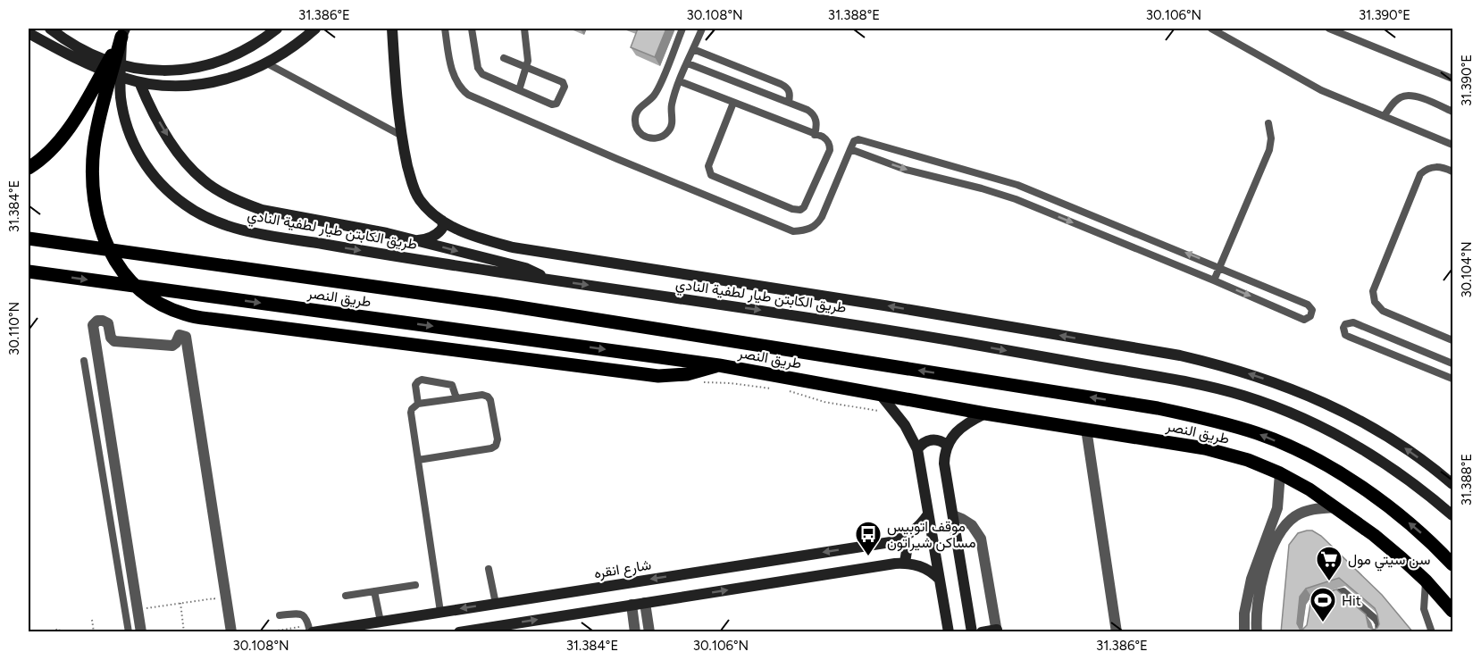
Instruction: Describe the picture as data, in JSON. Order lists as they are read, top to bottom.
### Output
{
  "streets": {
    "main road": ["طريق الكابتن طيار لطفية النادي", "طريق النصر", "شارع انقره"]
  },
  "places": {
    "bus stop": ["موقف اتوبيس مساكن شيراتون"],
    "supermarket": ["سن سيتي مول"],
    "sports": ["Hit"]
  },
  "coordinates": [
    "31.386°E",
    "30.108°N",
    "31.388°E",
    "30.106°N",
    "31.390°E",
    "31.384°E",
    "30.104°N",
    "30.110°N"
  ]
}
